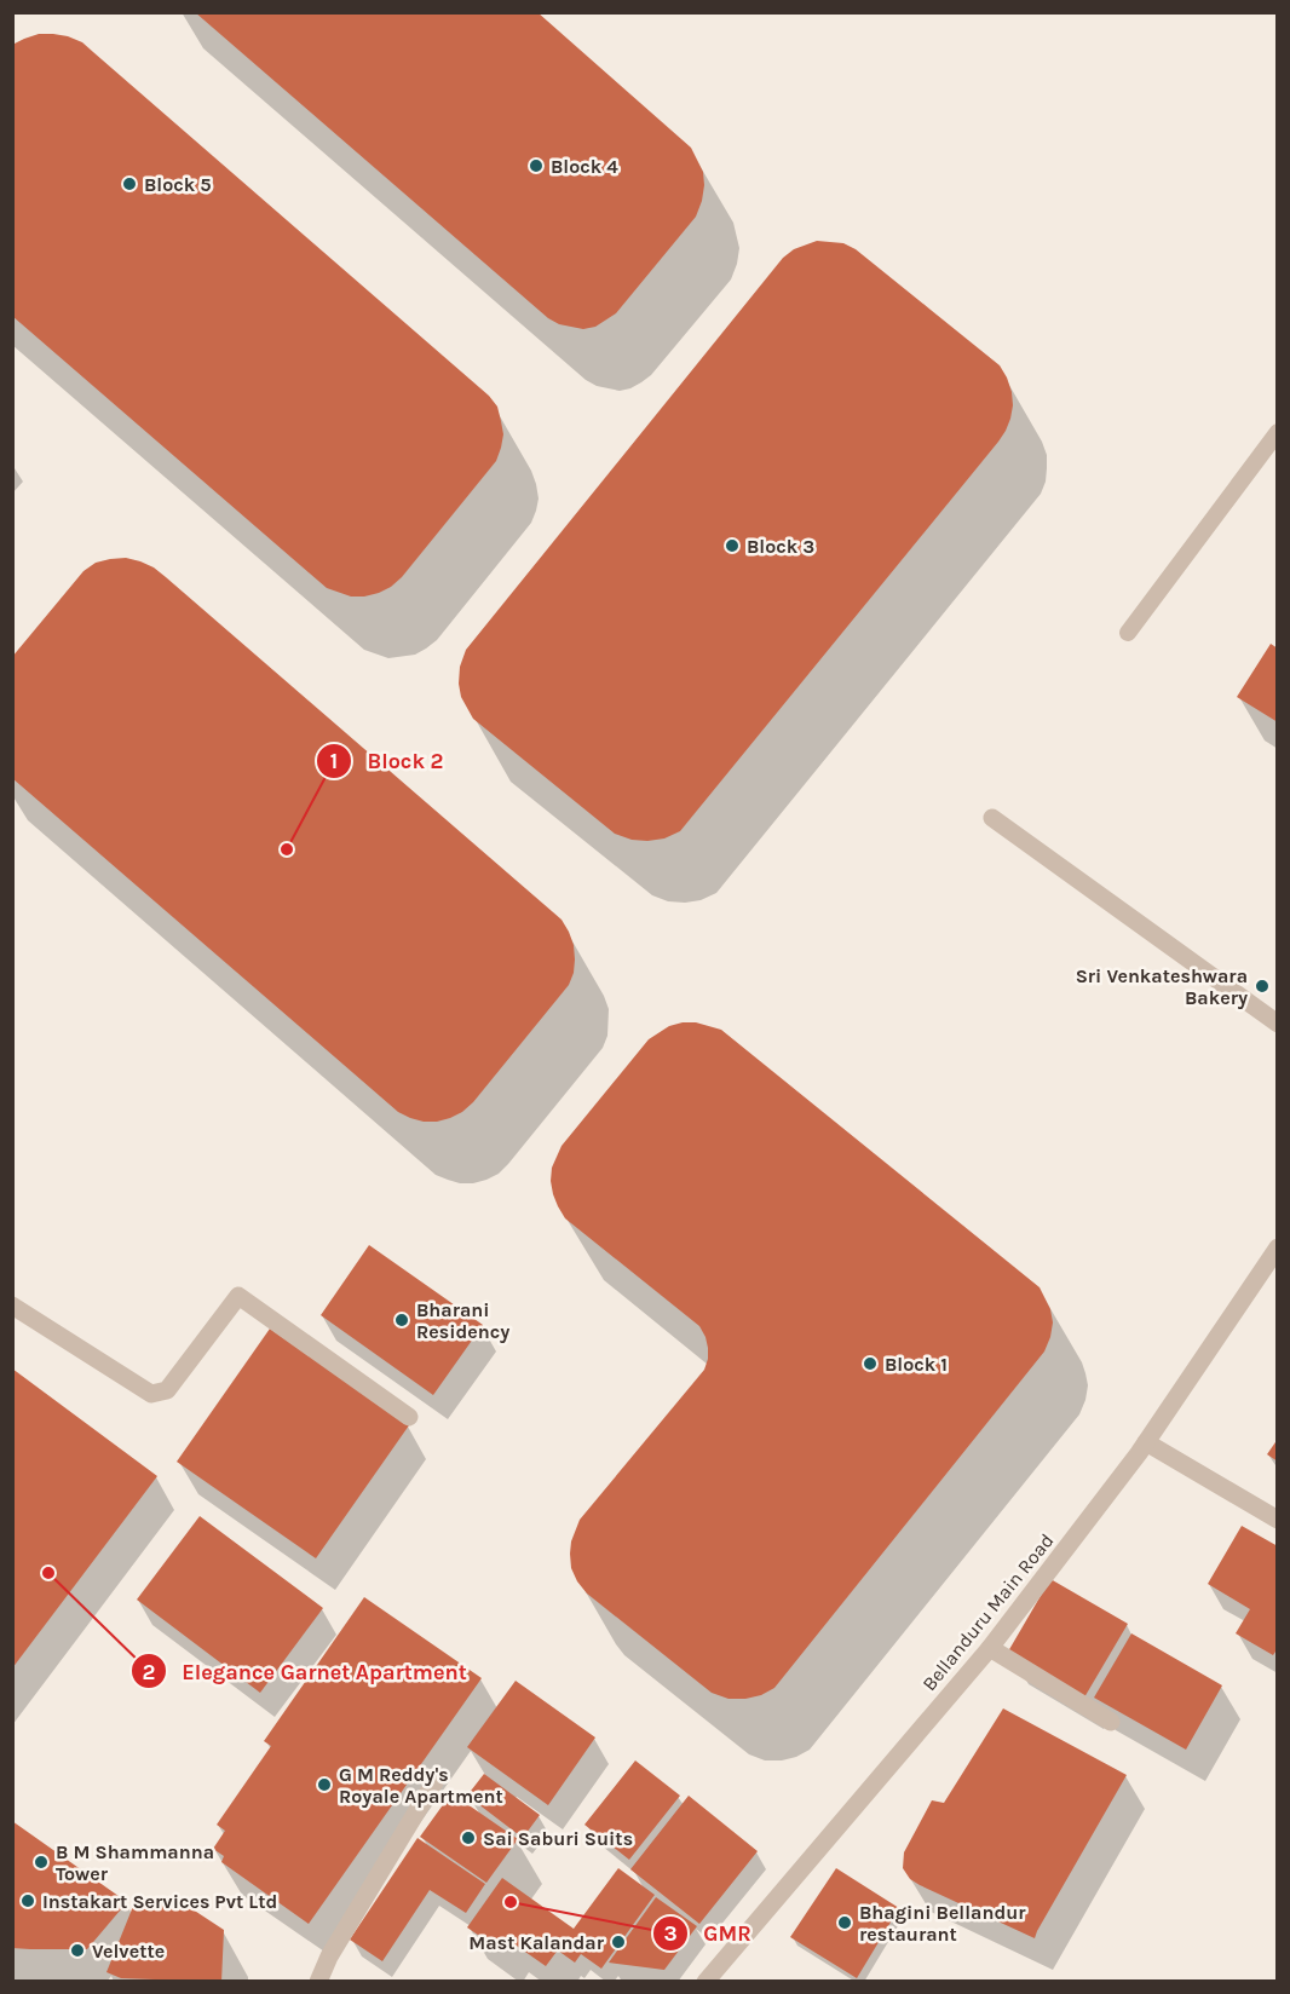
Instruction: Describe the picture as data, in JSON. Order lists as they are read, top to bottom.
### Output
{
  "streets": {
    "street": ["Bellanduru Main Road"]
  },
  "places": [
    "Block 4",
    "Block 5",
    "Block 3",
    "Block 2",
    "Sri Venkateshwara Bakery",
    "Bharani Residency",
    "Block 1",
    "Elegance Garnet Apartment",
    "G M Reddy's Royale Apartment",
    "Sai Saburi Suits",
    "B M Shammanna Tower",
    "Instakart Services Pvt Ltd",
    "GMR",
    "Bhagini Bellandur restaurant",
    "Mast Kalandar",
    "Velvette"
  ]
}
